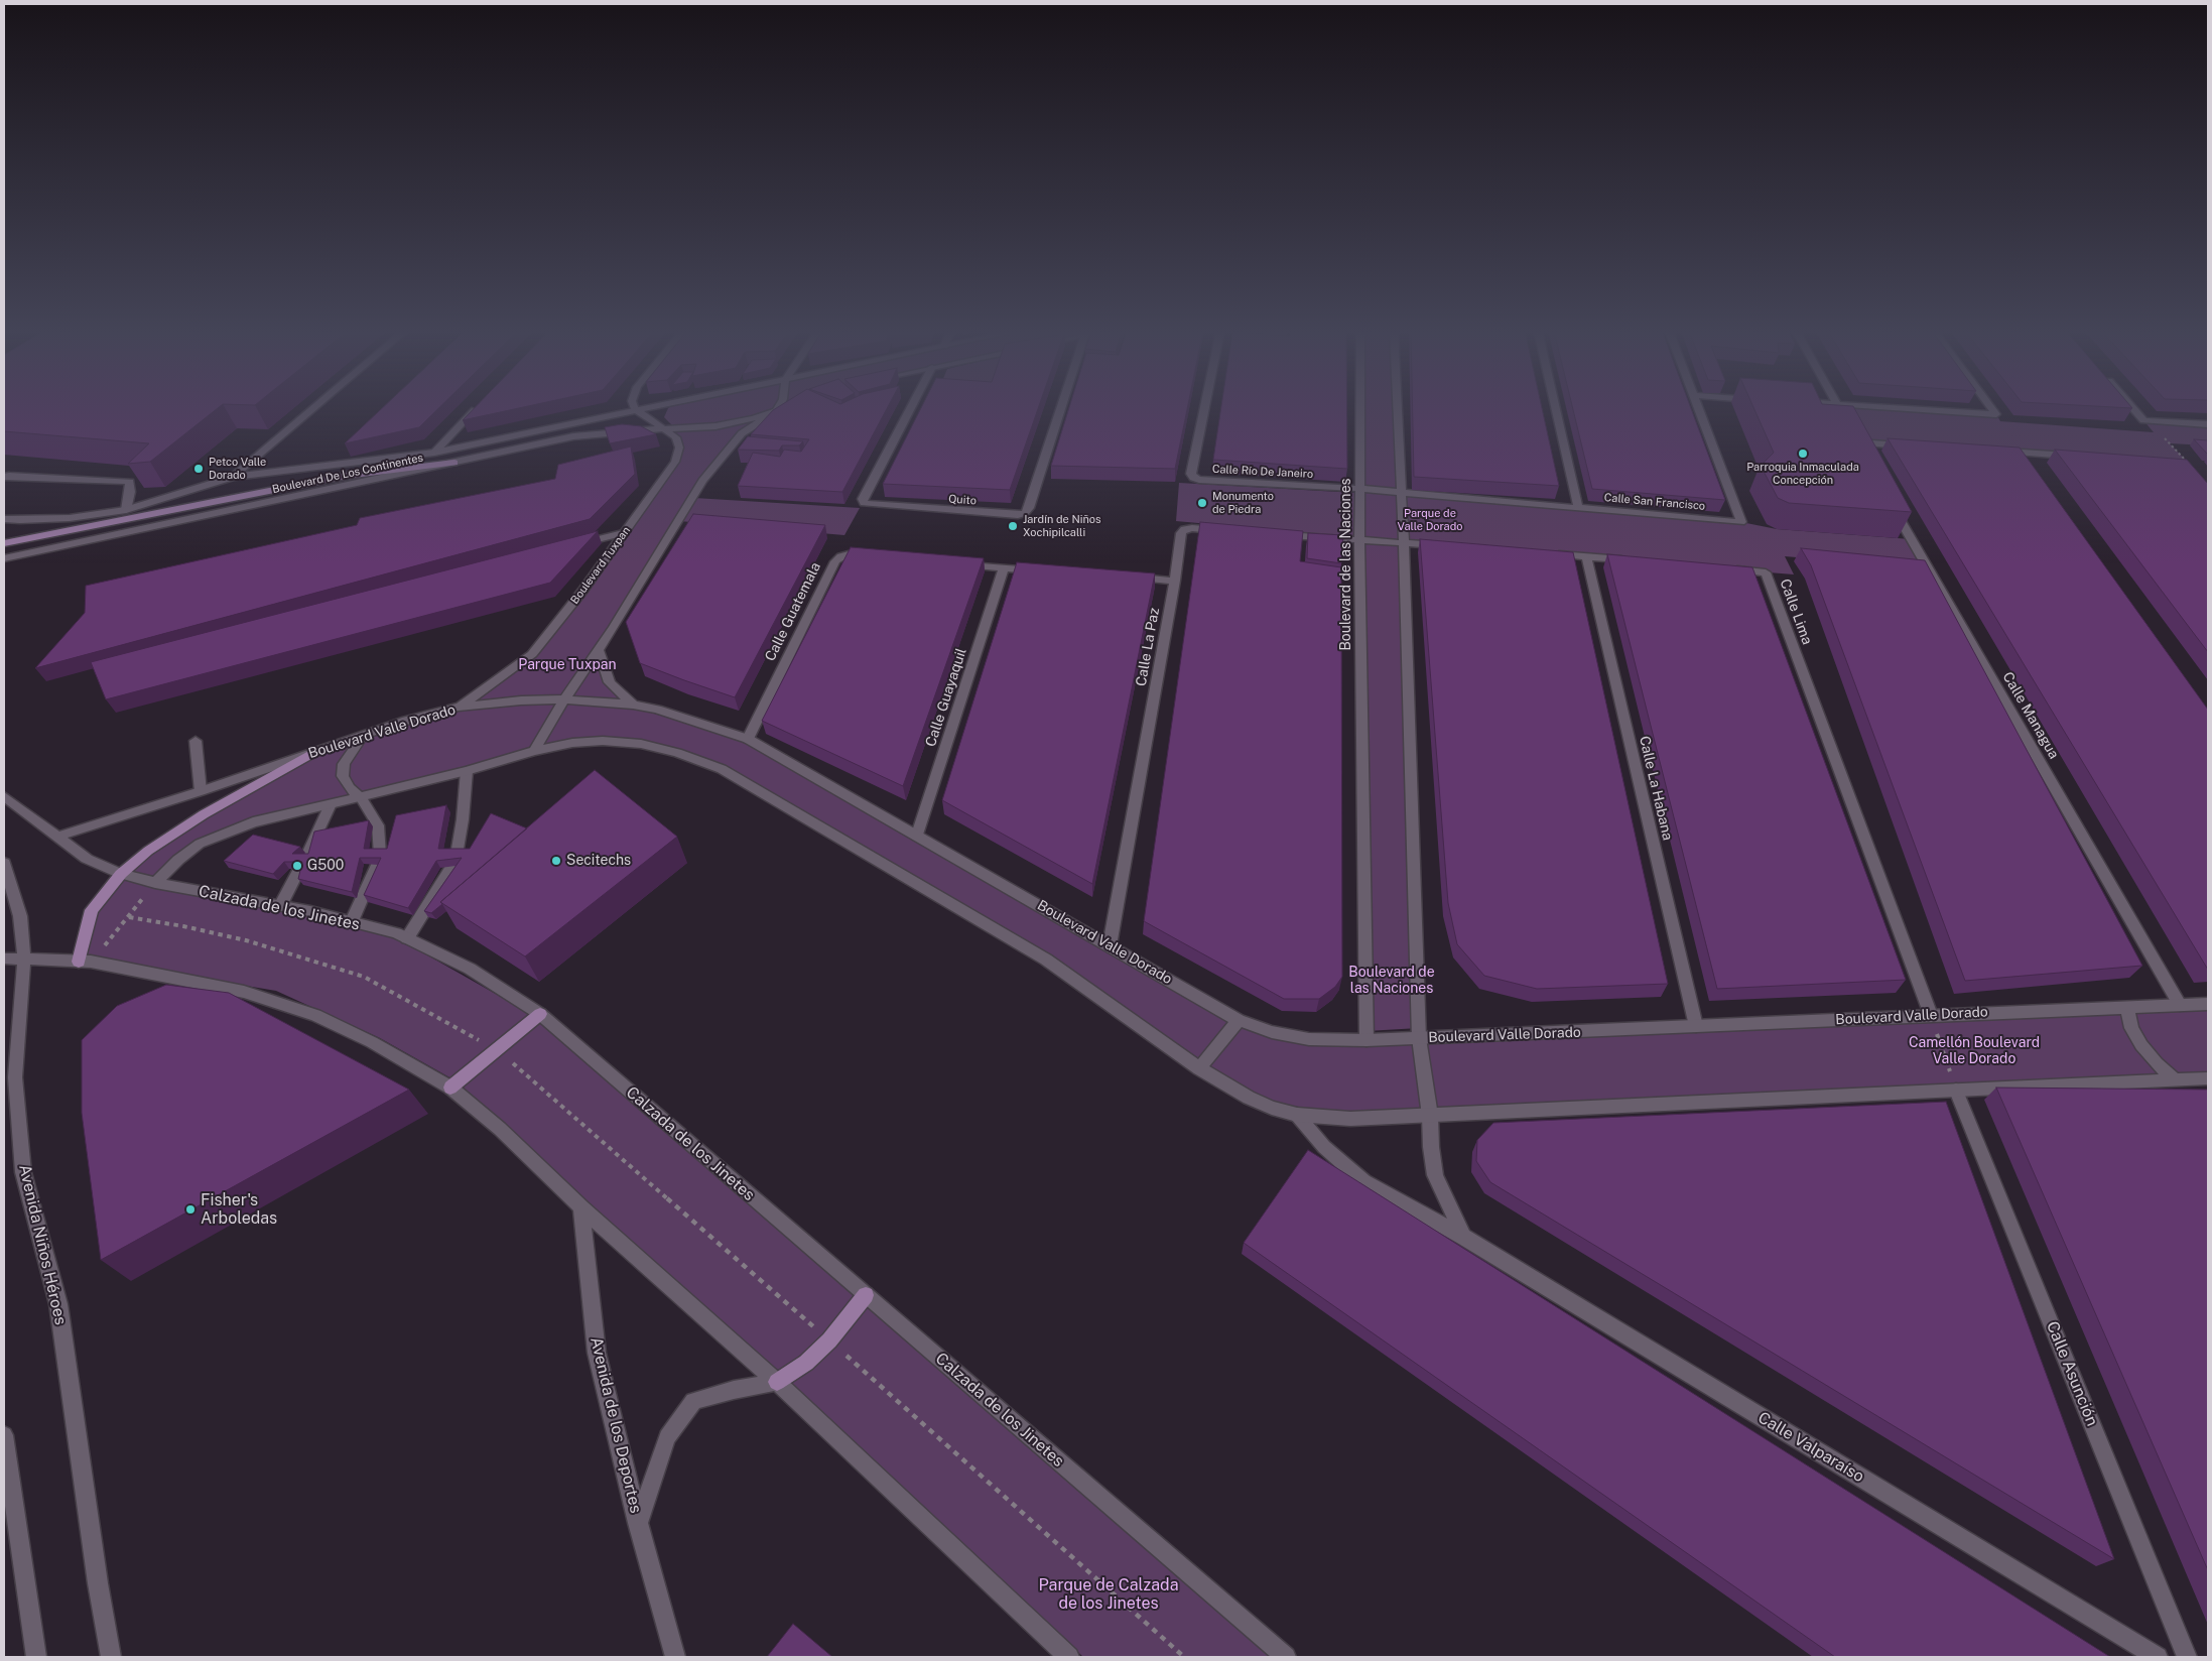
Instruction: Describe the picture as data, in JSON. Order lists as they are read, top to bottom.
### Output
{
  "streets": {
    "street": [
      "Calle Río De Janeiro",
      "Boulevard De Los Continentes",
      "Quito",
      "Calle San Francisco",
      "Boulevard de las Naciones",
      "Boulevard Tuxpan",
      "Calle Guatemala",
      "Calle Lima",
      "Calle La Paz",
      "Calle Guayaquil",
      "Calle Managua",
      "Boulevard Valle Dorado",
      "Calle La Habana",
      "Calzada de los Jinetes",
      "Avenida Niños Héroes",
      "Calle Asunción",
      "Avenida de los Deportes",
      "Calle Valparaíso"
    ]
  },
  "crossings": [
    ["Calle Río De Janeiro", "Calle San Francisco"],
    ["Calle Río De Janeiro", "Boulevard de las Naciones"],
    ["Boulevard De Los Continentes", "Boulevard Tuxpan"],
    ["Calle San Francisco", "Boulevard de las Naciones"],
    ["Boulevard de las Naciones", "Boulevard Valle Dorado"],
    ["Boulevard Tuxpan", "Boulevard Valle Dorado"],
    ["Calle Guatemala", "Boulevard Valle Dorado"],
    ["Calle Lima", "Boulevard Valle Dorado"],
    ["Calle La Paz", "Boulevard Valle Dorado"],
    ["Calle Guayaquil", "Boulevard Valle Dorado"],
    ["Calle Managua", "Boulevard Valle Dorado"],
    ["Boulevard Valle Dorado", "Calle La Habana"],
    ["Boulevard Valle Dorado", "Calzada de los Jinetes"]
  ],
  "parks": [
    "Parque de Valle Dorado",
    "Parque Tuxpan",
    "Boulevard de las Naciones",
    "Camellón Boulevard Valle Dorado",
    "Parque de Calzada de los Jinetes"
  ],
  "places": [
    "Parroquia Inmaculada Concepción",
    "Petco Valle Dorado",
    "Monumento de Piedra",
    "Jardín de Niños Xochipilcalli",
    "Secitechs",
    "G500",
    "Fisher's Arboledas"
  ]
}
